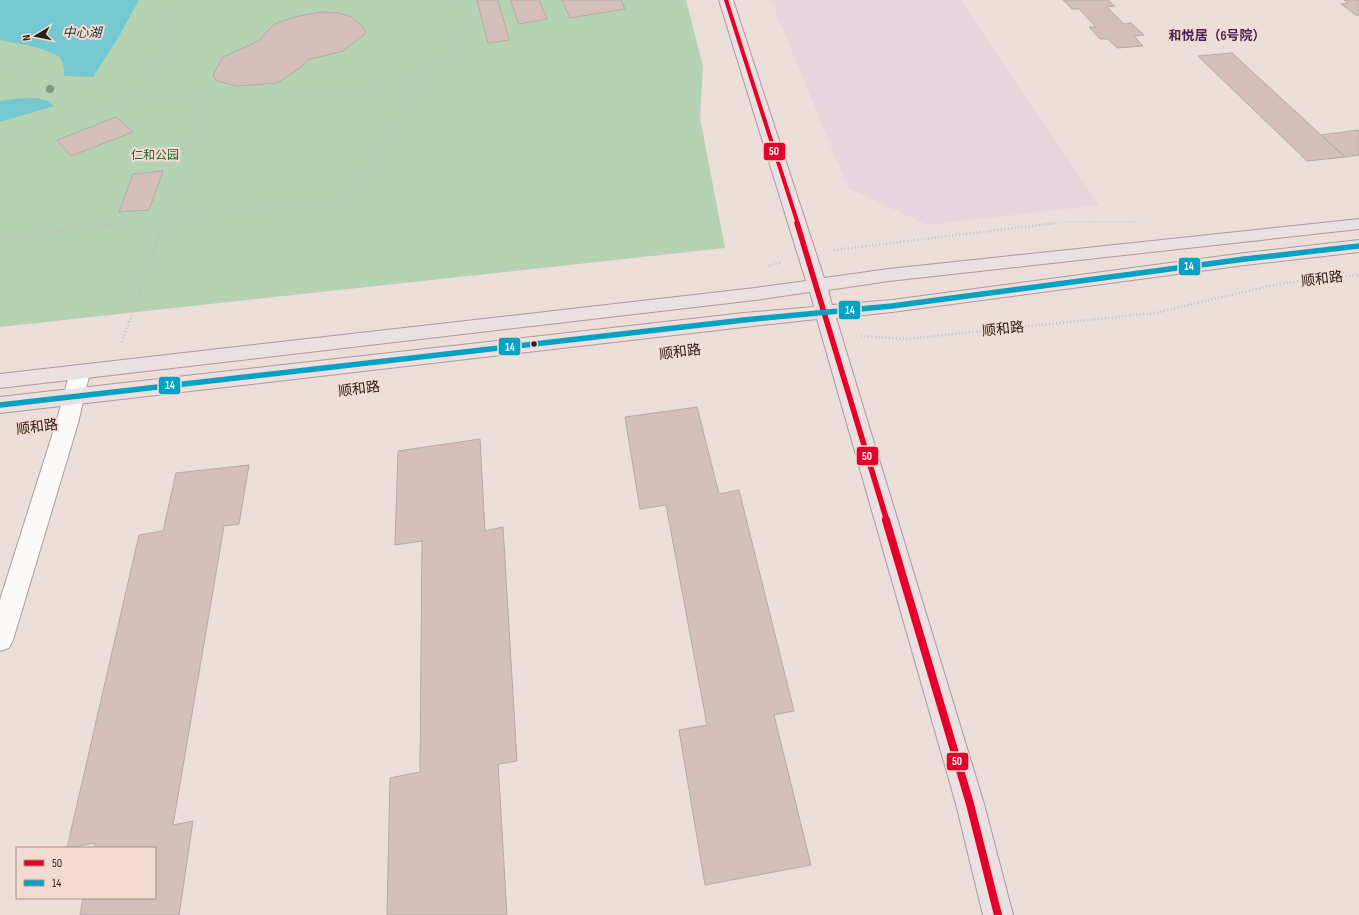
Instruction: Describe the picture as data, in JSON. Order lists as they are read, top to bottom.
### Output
{
  "streets": {
    "main road": ["顺和路"]
  },
  "districts": ["和悦居（6号院）"],
  "water": ["中心湖"],
  "parks": ["仁和公园"],
  "lines": ["transit line 50", "transit line 14"],
  "legend": ["50", "14"],
  "north": "left"
}
